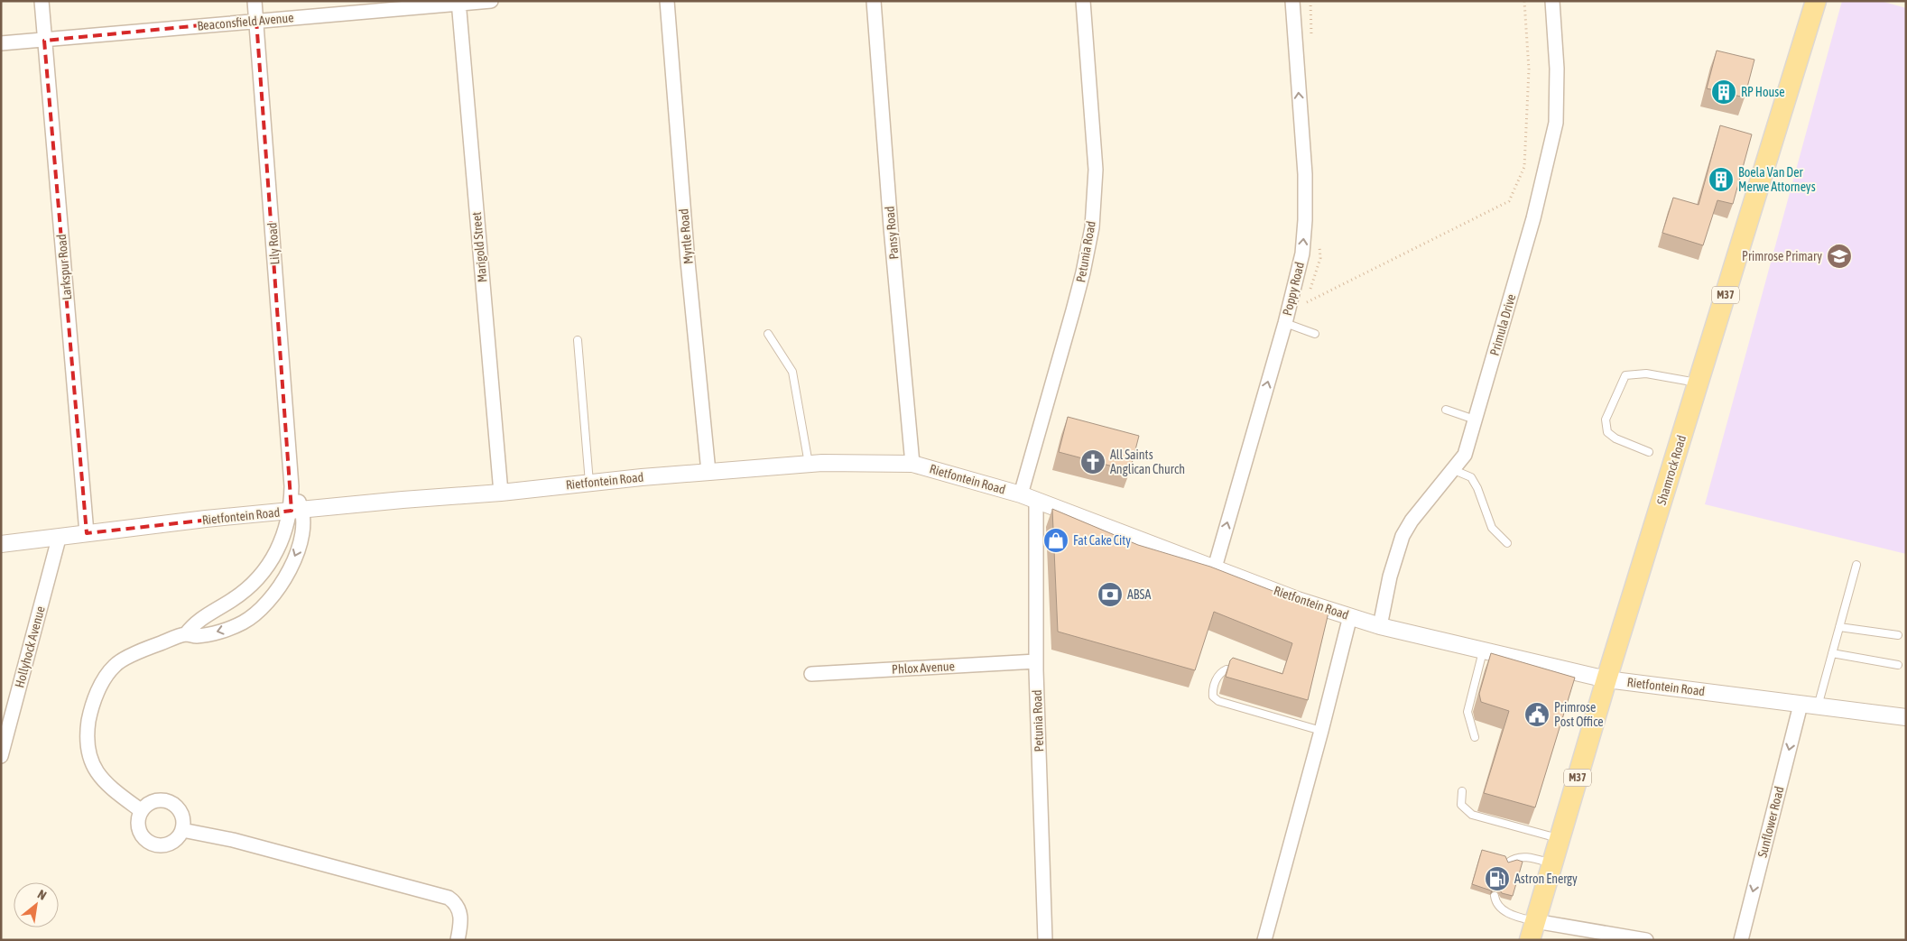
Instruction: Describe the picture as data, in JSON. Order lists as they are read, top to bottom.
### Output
{
  "streets": {
    "main road": ["M37", "Shamrock Road"],
    "street": [
      "Beaconsfield Avenue",
      "Pansy Road",
      "Myrtle Road",
      "Lily Road",
      "Marigold Street",
      "Petunia Road",
      "Larkspur Road",
      "Poppy Road",
      "Primula Drive",
      "Rietfontein Road",
      "Hollyhock Avenue",
      "Phlox Avenue",
      "Sunflower Road"
    ]
  },
  "crossings": [
    ["Beaconsfield Avenue", "Lily Road"],
    ["Beaconsfield Avenue", "Marigold Street"],
    ["Beaconsfield Avenue", "Larkspur Road"],
    ["Pansy Road", "Rietfontein Road"],
    ["Myrtle Road", "Rietfontein Road"],
    ["Lily Road", "Rietfontein Road"],
    ["Marigold Street", "Rietfontein Road"],
    ["Petunia Road", "Rietfontein Road"],
    ["Petunia Road", "Phlox Avenue"],
    ["Larkspur Road", "Rietfontein Road"],
    ["Poppy Road", "Rietfontein Road"],
    ["Primula Drive", "Rietfontein Road"],
    ["Shamrock Road", "Rietfontein Road"],
    ["Rietfontein Road", "Hollyhock Avenue"],
    ["Rietfontein Road", "Sunflower Road"]
  ],
  "one_way": ["Poppy Road", "Sunflower Road"],
  "places": {
    "building": ["RP House", "Boela Van Der Merwe Attorneys"],
    "school or university": ["Primrose Primary"],
    "church": ["All Saints Anglican Church"],
    "shop": ["Fat Cake City"],
    "bank": ["ABSA"],
    "public building": ["Primrose Post Office"],
    "fuel station": ["Astron Energy"]
  },
  "north": "top right"
}
